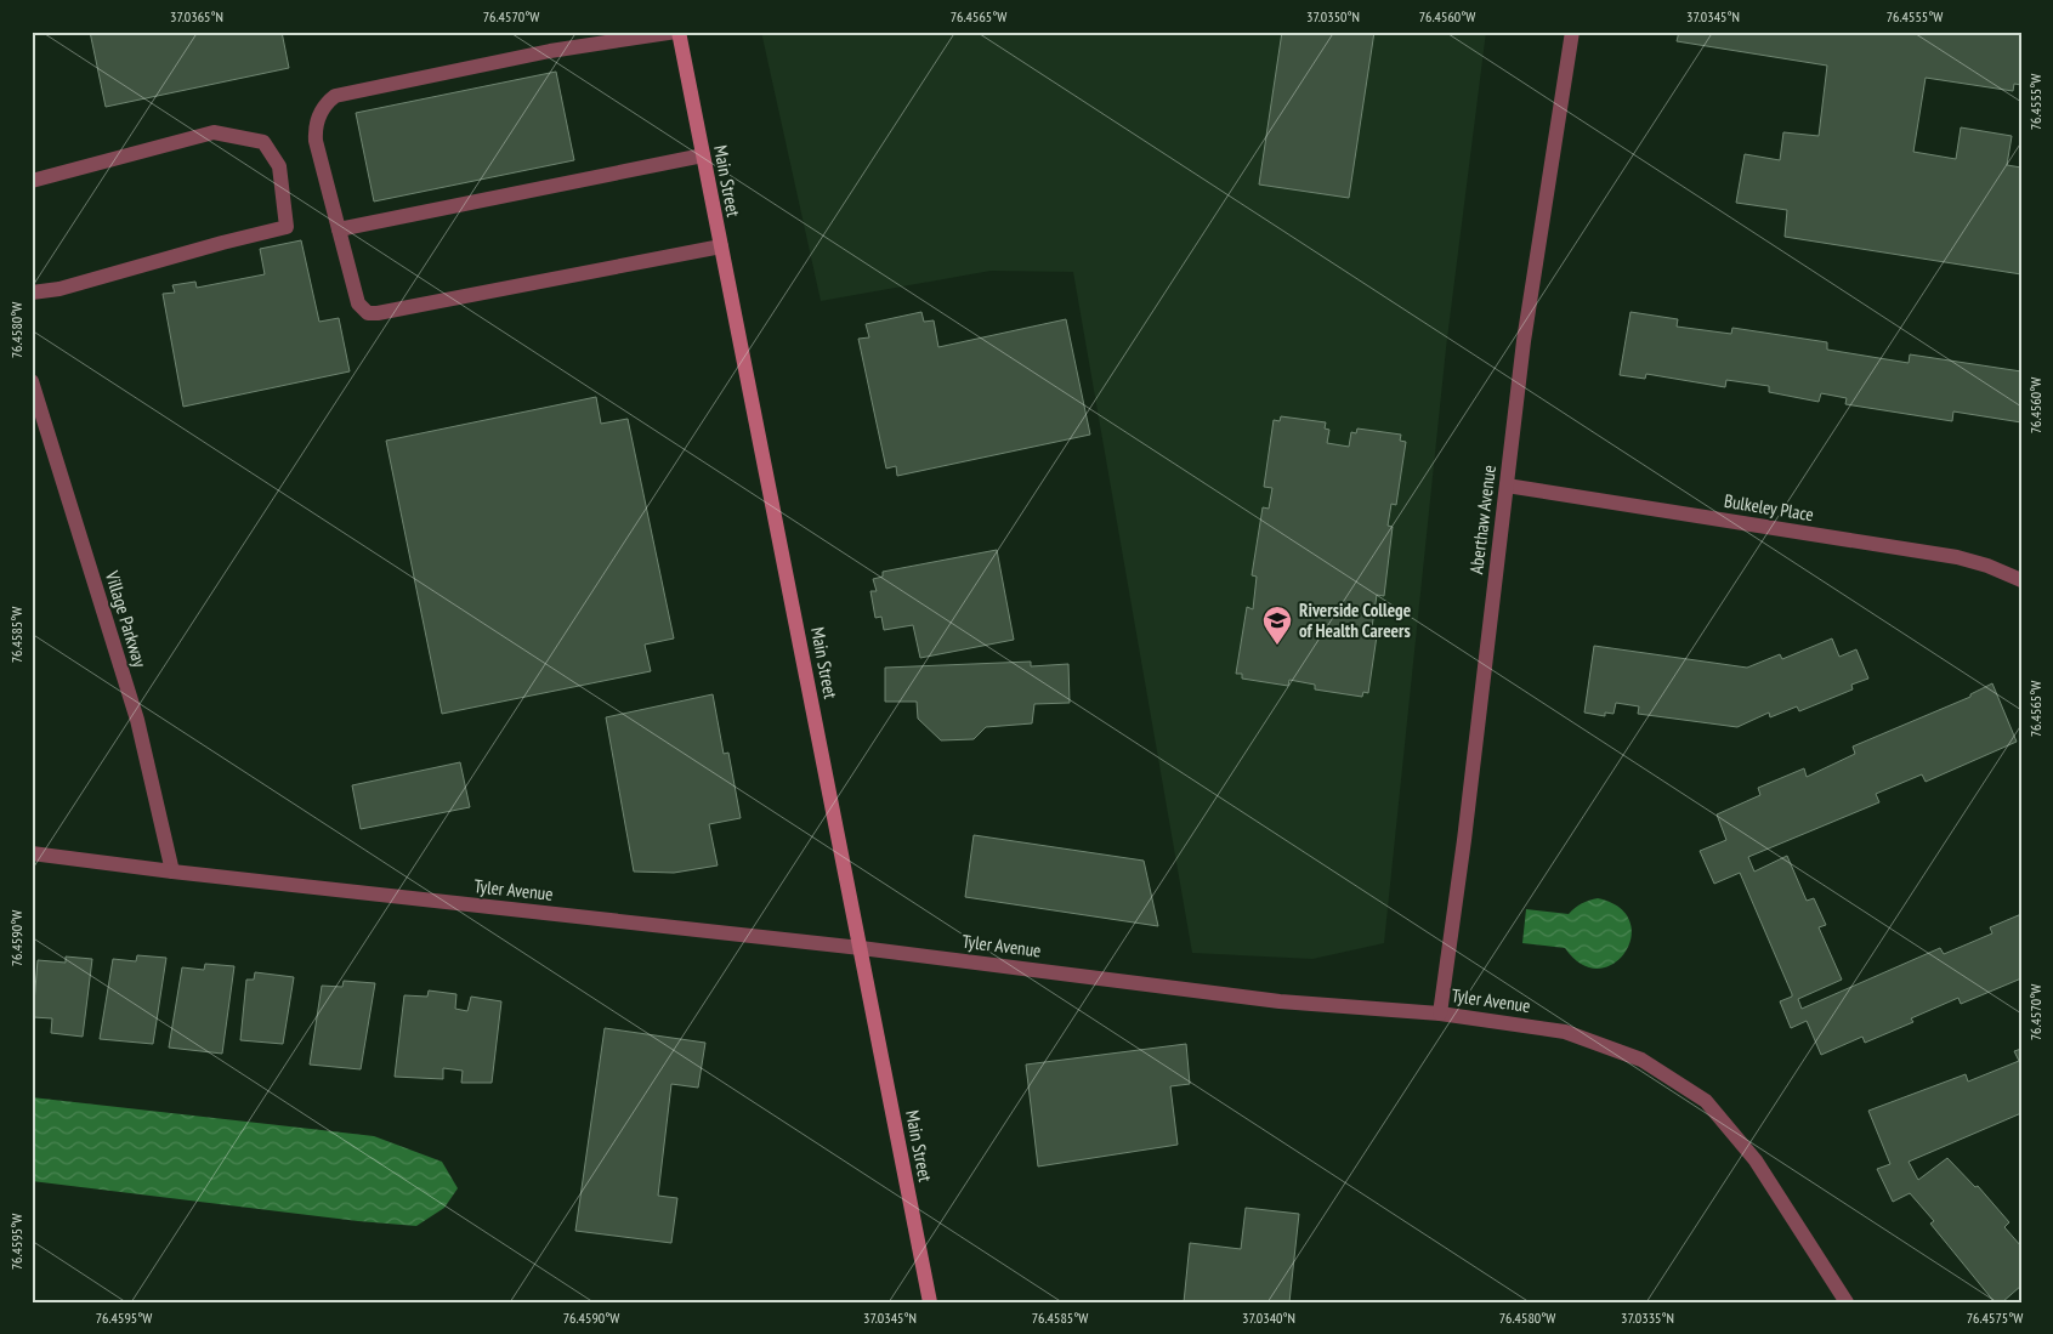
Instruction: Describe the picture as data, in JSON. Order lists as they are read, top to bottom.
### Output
{
  "streets": {
    "main road": ["Main Street"],
    "street": [
      "Bulkeley Place",
      "Aberthaw Avenue",
      "Village Parkway",
      "Tyler Avenue"
    ]
  },
  "crossings": [
    ["Main Street", "Tyler Avenue"],
    ["Bulkeley Place", "Aberthaw Avenue"],
    ["Aberthaw Avenue", "Tyler Avenue"],
    ["Village Parkway", "Tyler Avenue"]
  ],
  "places": {
    "school or university": ["Riverside College of Health Careers"]
  },
  "coordinates": [
    "37.0365°N",
    "76.4570°W",
    "76.4565°W",
    "37.0350°N",
    "76.4560°W",
    "37.0345°N",
    "76.4555°W",
    "76.4580°W",
    "76.4585°W",
    "76.4590°W",
    "76.4595°W",
    "37.0340°N",
    "37.0335°N",
    "76.4575°W"
  ]
}
